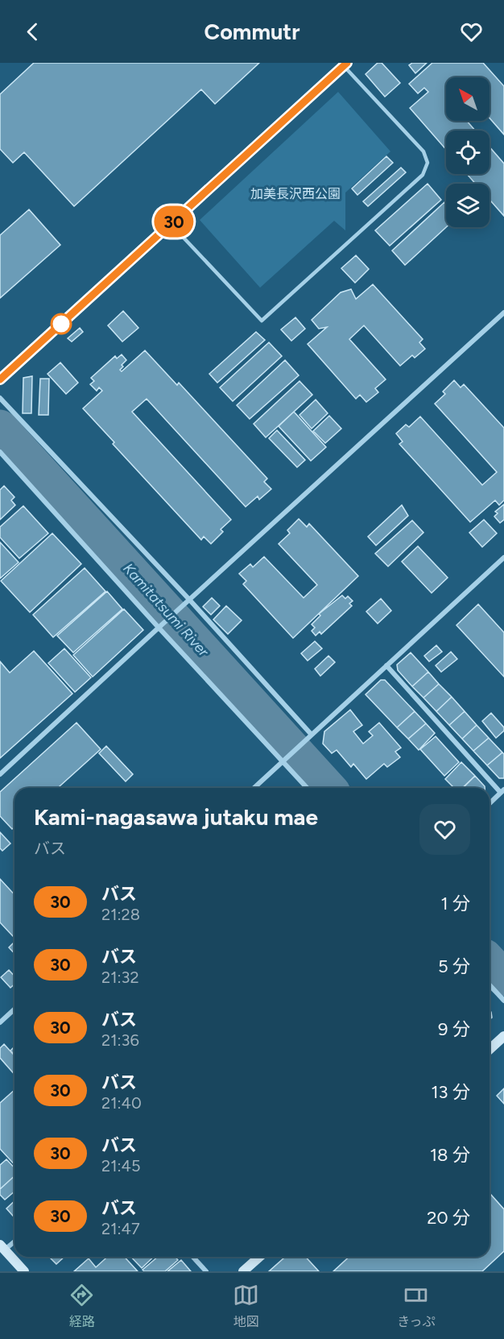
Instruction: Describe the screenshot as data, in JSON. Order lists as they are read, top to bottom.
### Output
{
  "water": ["Kamitatsumi River"],
  "parks": ["加美長沢西公園"],
  "lines": ["bus line 30"],
  "north": "top left",
  "page": {
    "header": "Commutr",
    "on_map": "30",
    "heading": ["Kami-nagasawa jutaku mae", "バス"],
    "list": [
      {
        "mark": "30",
        "name": "バス",
        "note": "21:28",
        "value": "1 分"
      },
      {
        "mark": "30",
        "name": "バス",
        "note": "21:32",
        "value": "5 分"
      },
      {
        "mark": "30",
        "name": "バス",
        "note": "21:36",
        "value": "9 分"
      },
      {
        "mark": "30",
        "name": "バス",
        "note": "21:40",
        "value": "13 分"
      },
      {
        "mark": "30",
        "name": "バス",
        "note": "21:45",
        "value": "18 分"
      },
      {
        "mark": "30",
        "name": "バス",
        "note": "21:47",
        "value": "20 分"
      }
    ],
    "tabs": ["経路", "地図", "きっぷ"]
  }
}
